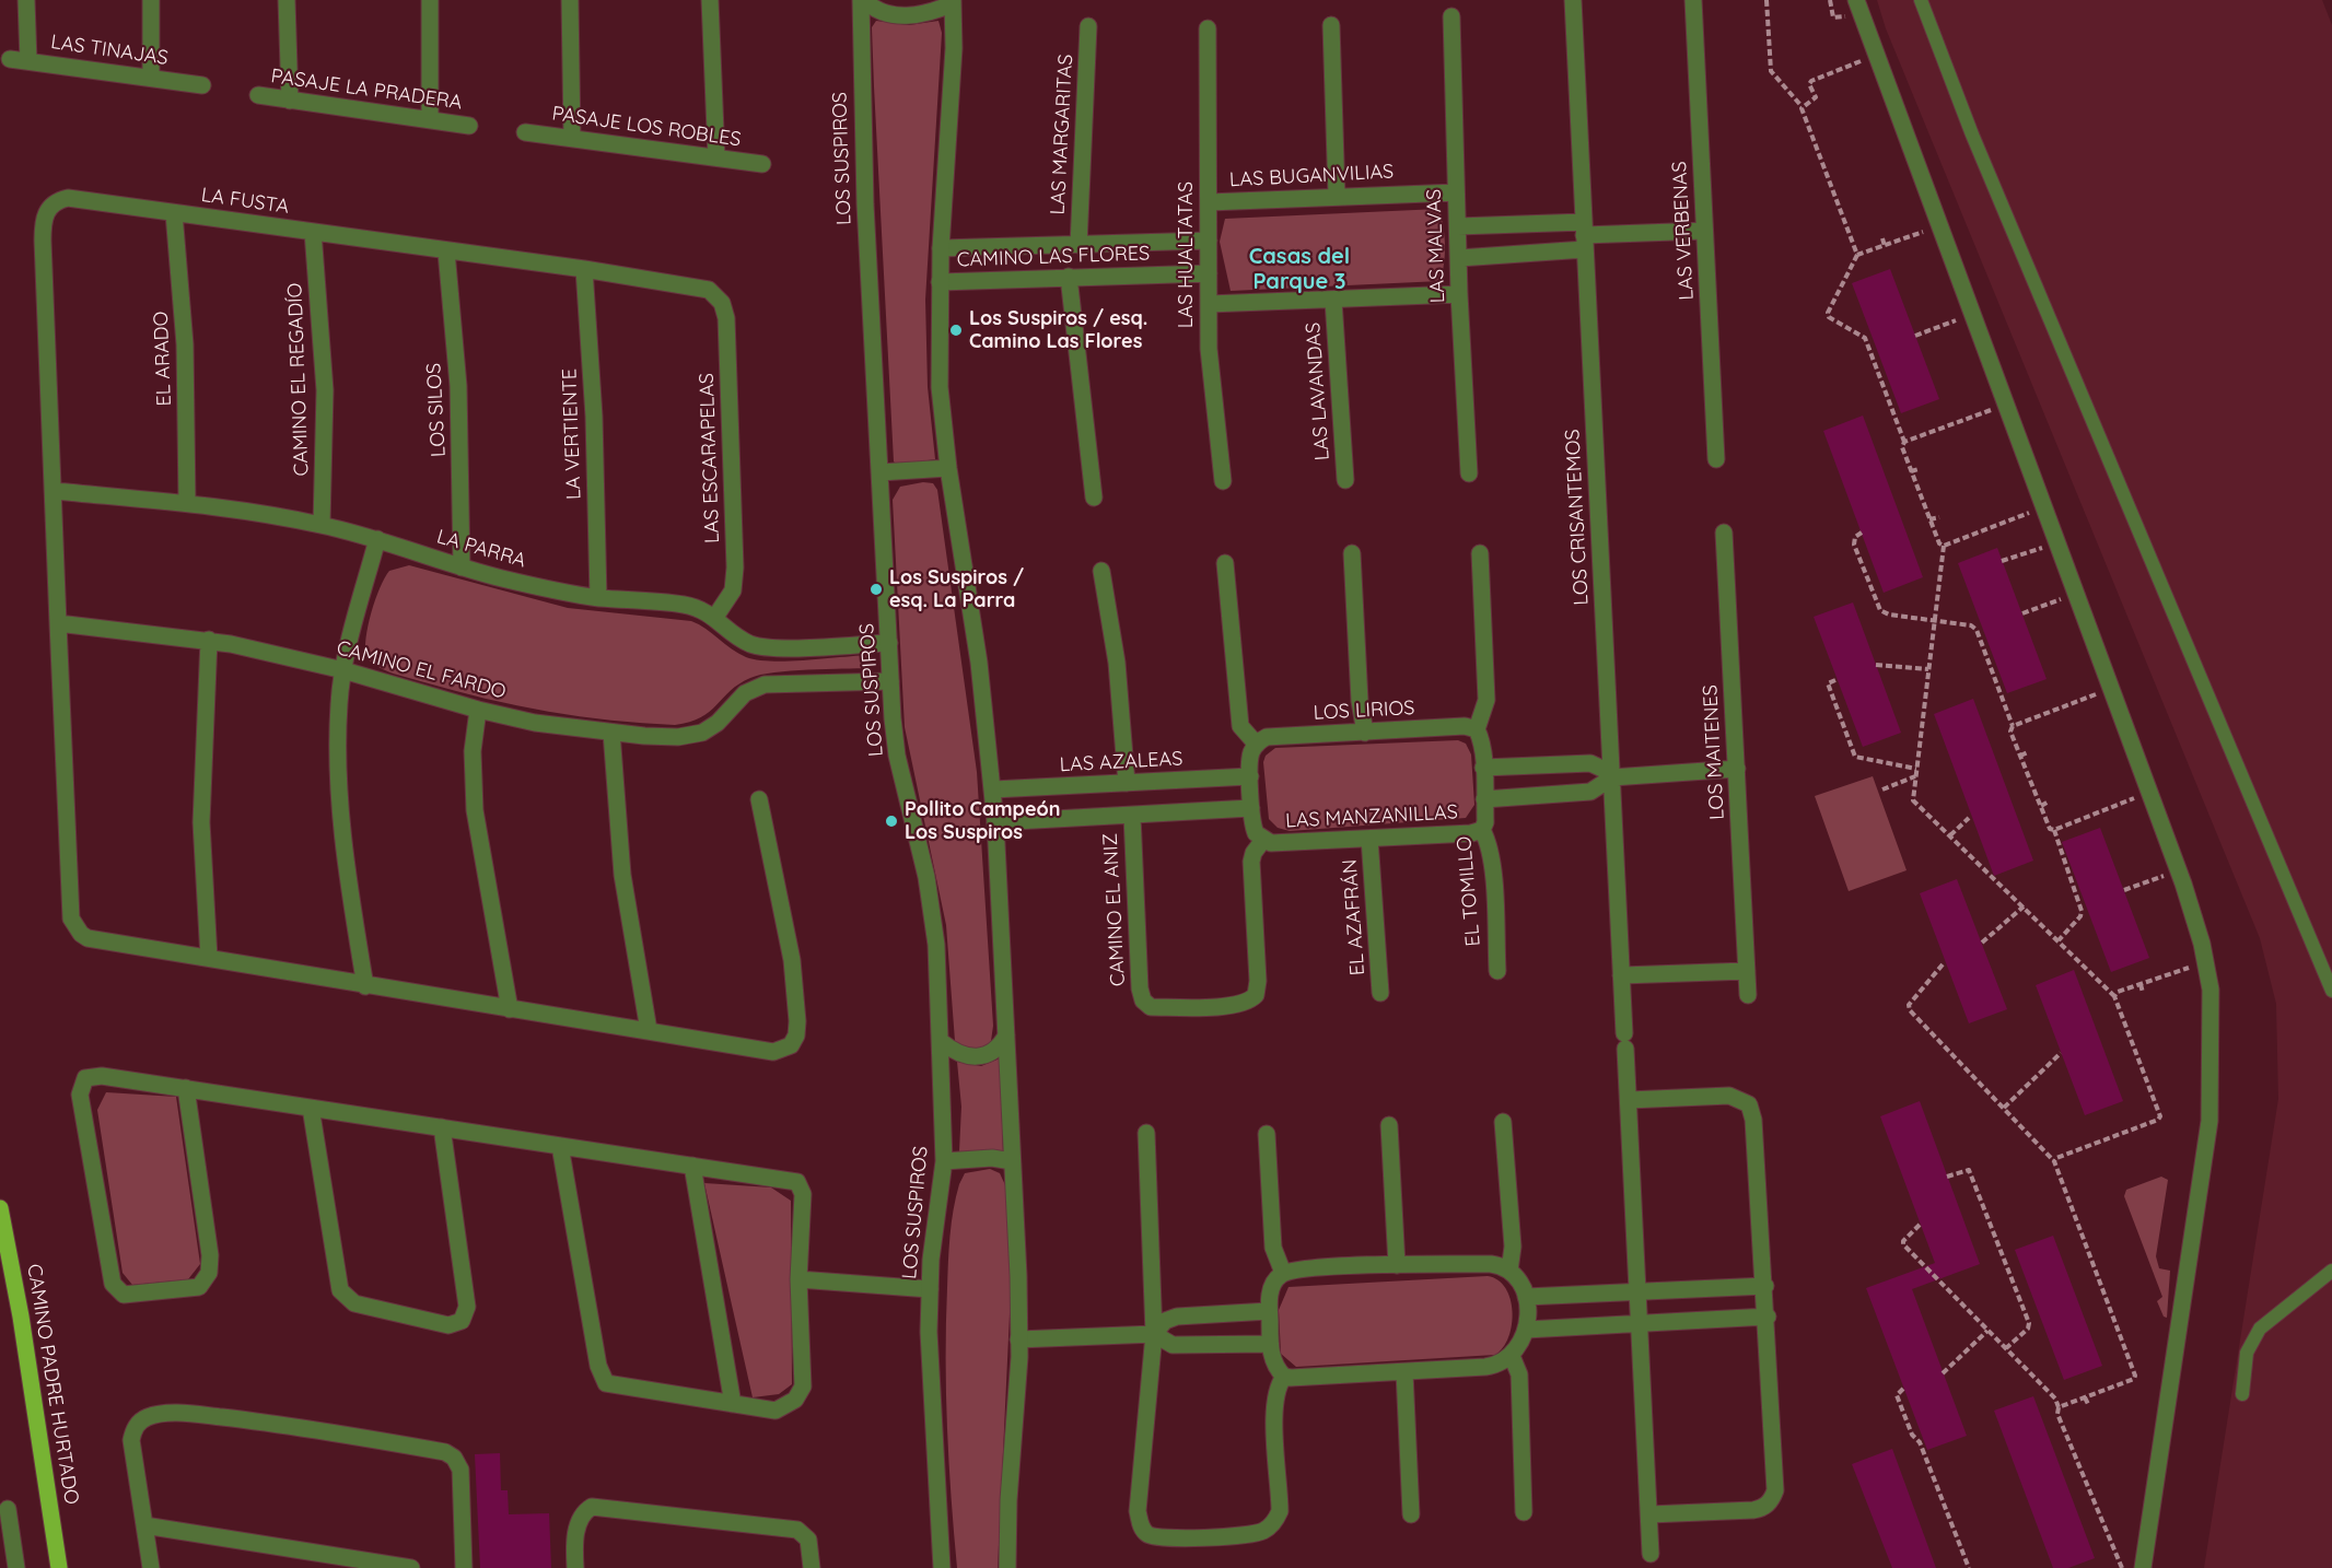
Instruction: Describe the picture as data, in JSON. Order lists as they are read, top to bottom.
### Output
{
  "streets": {
    "main road": ["CAMINO PADRE HURTADO"],
    "street": [
      "LAS TINAJAS",
      "PASAJE LA PRADERA",
      "PASAJE LOS ROBLES",
      "LAS MARGARITAS",
      "LOS SUSPIROS",
      "LAS BUGANVILIAS",
      "LA FUSTA",
      "LAS VERBENAS",
      "LAS MALVAS",
      "LAS HUALTATAS",
      "CAMINO LAS FLORES",
      "EL ARADO",
      "CAMINO EL REGADÍO",
      "LAS LAVANDAS",
      "LOS SILOS",
      "LA VERTIENTE",
      "LAS ESCARAPELAS",
      "LOS CRISANTEMOS",
      "LA PARRA",
      "CAMINO EL FARDO",
      "LOS LIRIOS",
      "LOS MAITENES",
      "LAS AZALEAS",
      "LAS MANZANILLAS",
      "EL TOMILLO",
      "CAMINO EL ANIZ",
      "EL AZAFRÁN"
    ]
  },
  "crossings": [
    ["LAS MARGARITAS", "CAMINO LAS FLORES"],
    ["LOS SUSPIROS", "LA PARRA"],
    ["LOS SUSPIROS", "CAMINO EL FARDO"],
    ["LAS BUGANVILIAS", "LAS MALVAS"],
    ["LAS BUGANVILIAS", "LAS HUALTATAS"],
    ["LA FUSTA", "EL ARADO"],
    ["LA FUSTA", "CAMINO EL REGADÍO"],
    ["LA FUSTA", "LOS SILOS"],
    ["LA FUSTA", "LA VERTIENTE"],
    ["LA FUSTA", "LAS ESCARAPELAS"],
    ["LA FUSTA", "LA PARRA"],
    ["LAS HUALTATAS", "CAMINO LAS FLORES"],
    ["EL ARADO", "LA PARRA"],
    ["CAMINO EL REGADÍO", "LA PARRA"],
    ["LOS SILOS", "LA PARRA"],
    ["LA VERTIENTE", "LA PARRA"],
    ["LAS ESCARAPELAS", "LA PARRA"],
    ["LOS LIRIOS", "EL TOMILLO"],
    ["LAS MANZANILLAS", "EL TOMILLO"],
    ["LAS MANZANILLAS", "CAMINO EL ANIZ"],
    ["LAS MANZANILLAS", "EL AZAFRÁN"]
  ],
  "districts": ["Casas del Parque 3"],
  "places": ["Los Suspiros / esq. Camino Las Flores", "Los Suspiros / esq. La Parra", "Pollito Campeón Los Suspiros"]
}
